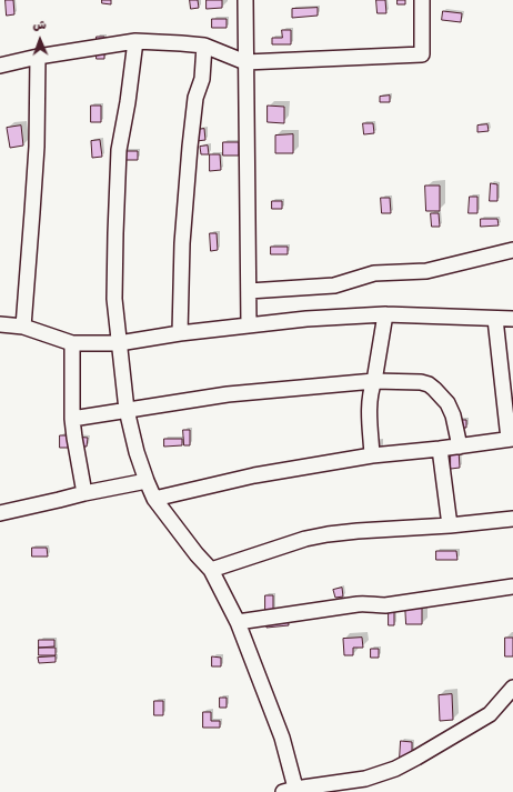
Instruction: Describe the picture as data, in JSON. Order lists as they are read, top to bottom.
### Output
{
  "north": "top"
}
